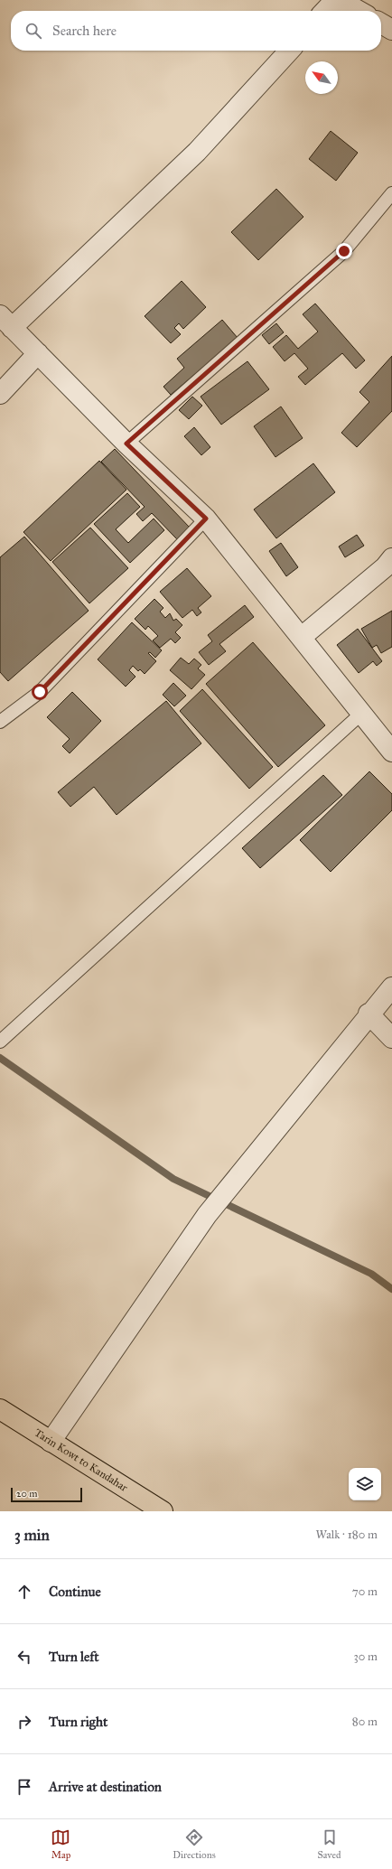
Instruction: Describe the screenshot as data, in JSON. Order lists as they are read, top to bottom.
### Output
{
  "streets": {
    "main road": ["Tarin Kowt to Kandahar"]
  },
  "scale_bar": "20 m",
  "north": "top left",
  "page": {
    "search": "Search here",
    "scale": "20 m",
    "heading": ["3 min", "Walk · 180 m"],
    "list": [
      ["Continue", "70 m"],
      ["Turn left", "30 m"],
      ["Turn right", "80 m"],
      "Arrive at destination"
    ],
    "nav": ["Map", "Directions", "Saved"]
  }
}
